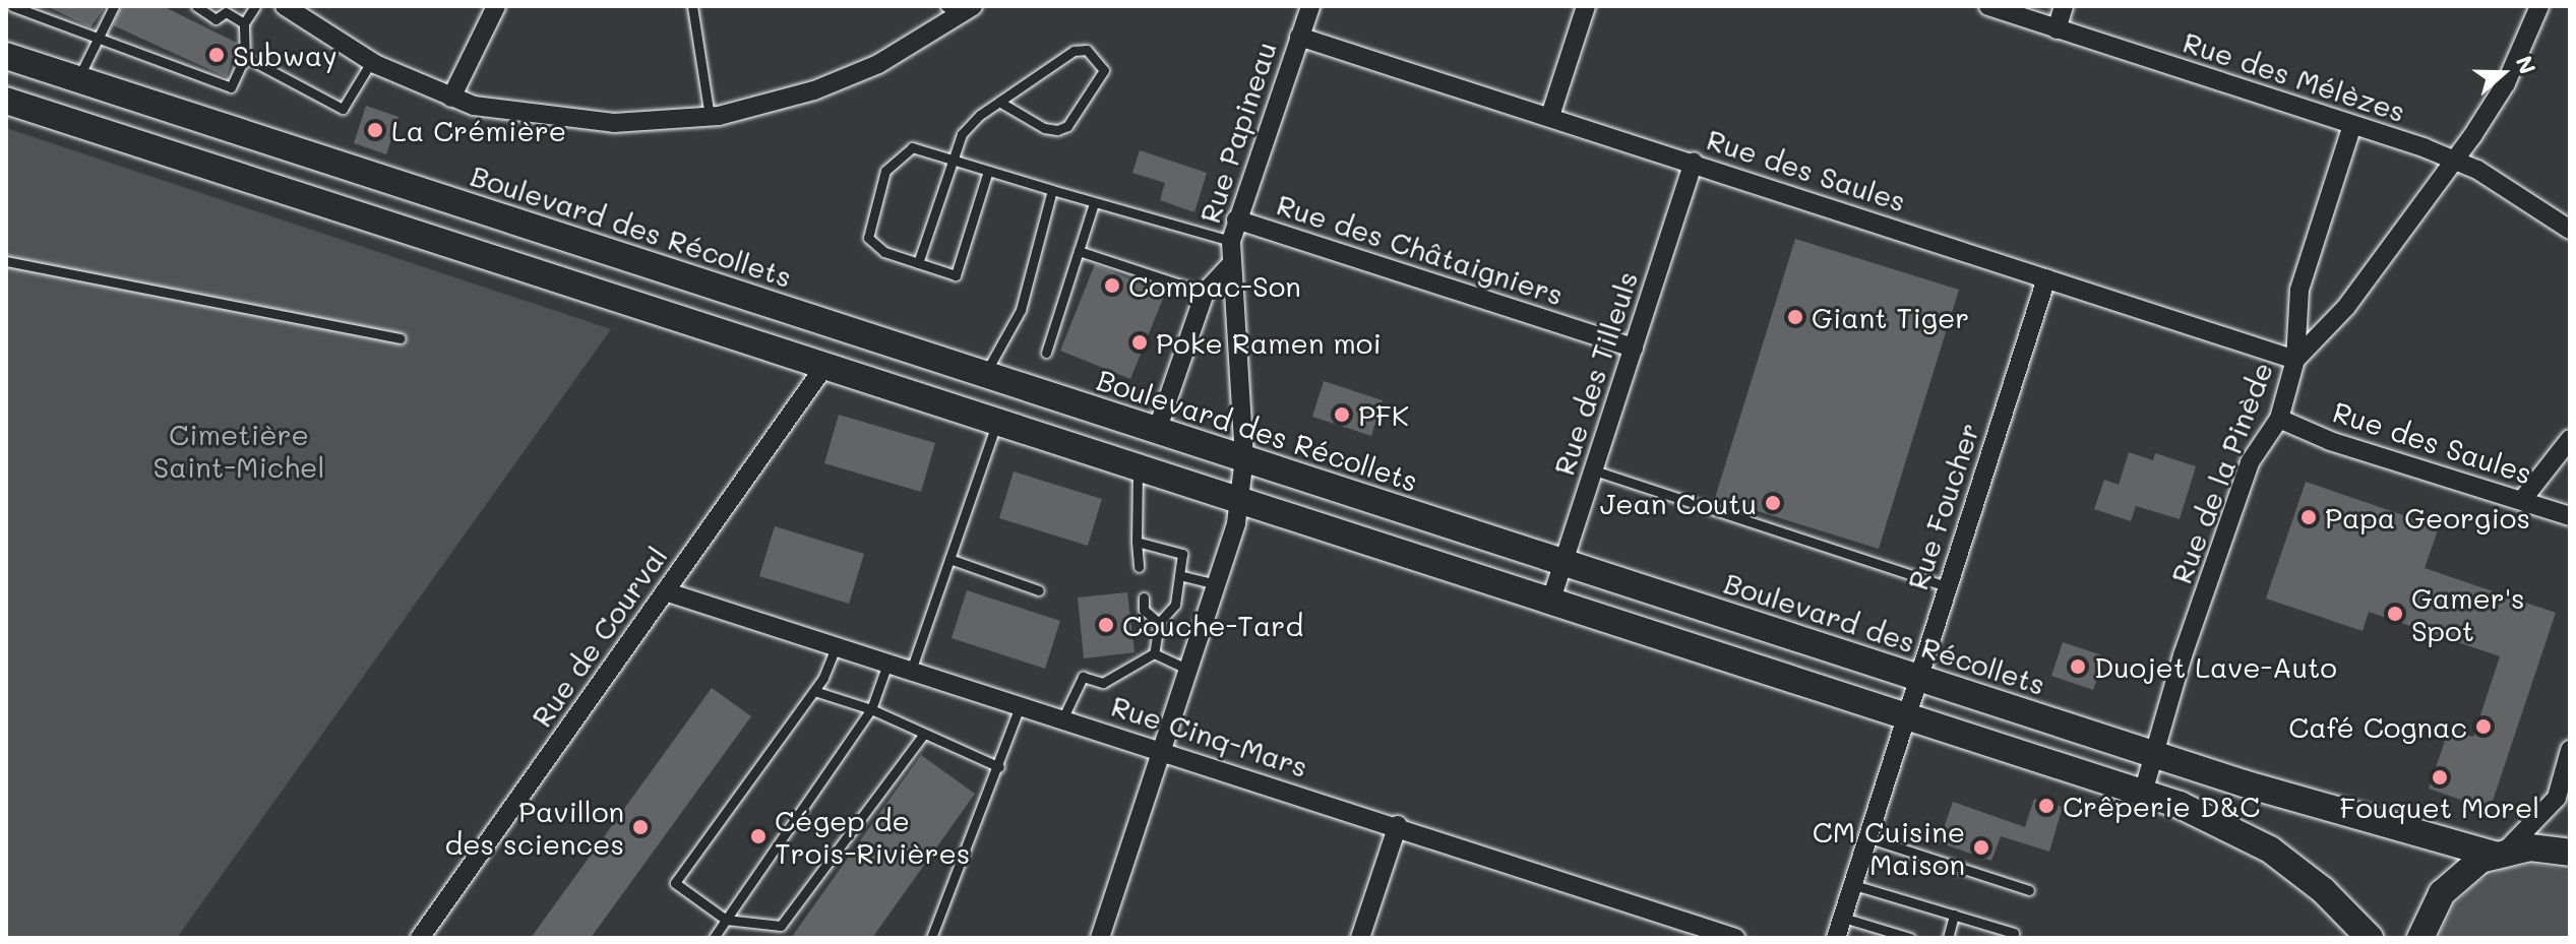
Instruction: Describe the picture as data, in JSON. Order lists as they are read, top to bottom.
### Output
{
  "streets": {
    "main road": ["Boulevard des Récollets"],
    "street": [
      "Rue des Mélèzes",
      "Rue Papineau",
      "Rue des Saules",
      "Rue des Châtaigniers",
      "Rue des Tilleuls",
      "Rue de la Pinède",
      "Rue Foucher",
      "Rue de Courval",
      "Rue Cinq-Mars"
    ]
  },
  "crossings": [
    ["Rue des Mélèzes", "Rue de la Pinède"],
    ["Rue Papineau", "Rue des Saules"],
    ["Rue Papineau", "Boulevard des Récollets"],
    ["Rue Papineau", "Rue des Châtaigniers"],
    ["Rue Papineau", "Rue Cinq-Mars"],
    ["Rue des Saules", "Rue des Tilleuls"],
    ["Rue des Saules", "Rue de la Pinède"],
    ["Rue des Saules", "Rue Foucher"],
    ["Boulevard des Récollets", "Rue des Tilleuls"],
    ["Boulevard des Récollets", "Rue de la Pinède"],
    ["Boulevard des Récollets", "Rue Foucher"],
    ["Rue des Châtaigniers", "Rue des Tilleuls"],
    ["Rue de Courval", "Rue Cinq-Mars"]
  ],
  "parks": ["Cimetière Saint-Michel"],
  "places": [
    "Subway",
    "La Crémière",
    "Compac-Son",
    "Giant Tiger",
    "Poke Ramen moi",
    "PFK",
    "Jean Coutu",
    "Papa Georgios",
    "Gamer's Spot",
    "Couche-Tard",
    "Duojet Lave-Auto",
    "Café Cognac",
    "Fouquet Morel",
    "Crêperie D&C",
    "Pavillon des sciences",
    "Cégep de Trois-Rivières",
    "CM Cuisine Maison"
  ],
  "north": "right"
}
